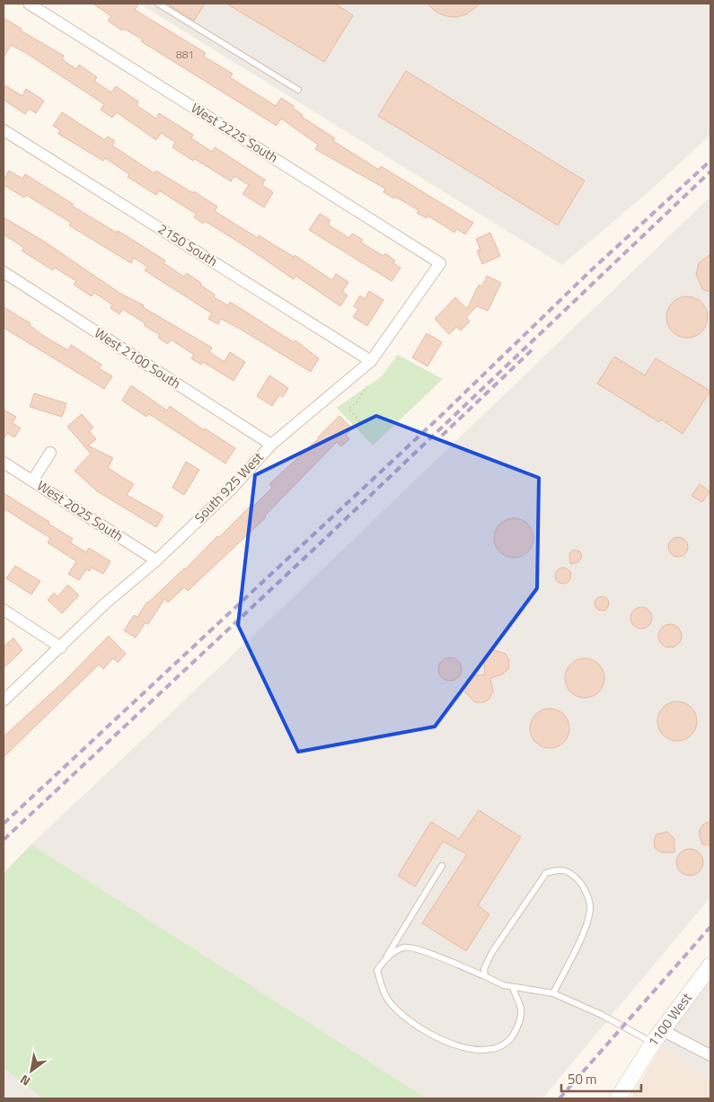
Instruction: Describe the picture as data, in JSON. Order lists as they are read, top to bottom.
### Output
{
  "streets": {
    "street": [
      "West 2225 South",
      "2150 South",
      "West 2100 South",
      "South 925 West",
      "West 2025 South",
      "1100 West"
    ]
  },
  "crossings": [
    ["West 2225 South", "South 925 West"],
    ["2150 South", "South 925 West"],
    ["West 2100 South", "South 925 West"],
    ["South 925 West", "West 2025 South"]
  ],
  "house_numbers": ["881"],
  "scale_bar": "50 m",
  "north": "bottom left"
}
